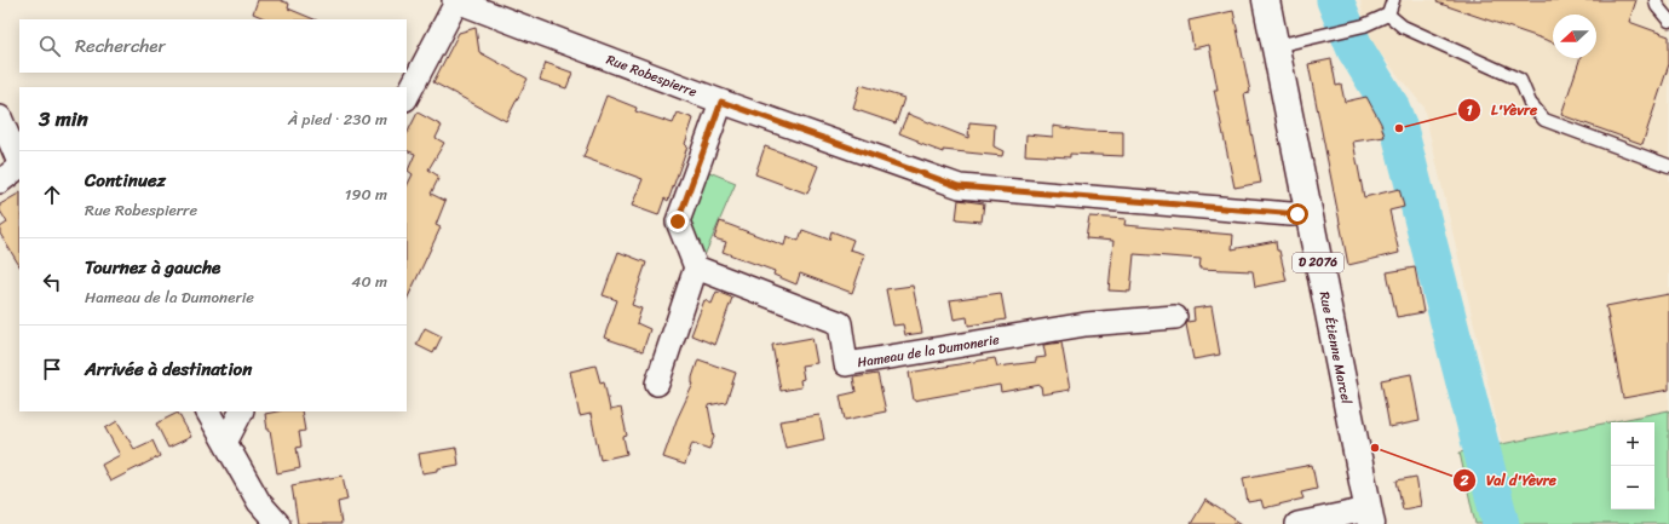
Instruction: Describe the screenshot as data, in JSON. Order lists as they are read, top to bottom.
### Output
{
  "streets": {
    "main road": ["D 2076", "Rue Étienne Marcel"],
    "street": ["Rue Robespierre", "Hameau de la Dumonerie"]
  },
  "crossings": [
    ["Rue Robespierre", "Rue Étienne Marcel"]
  ],
  "places": ["L'Yèvre", "Val d'Yèvre"],
  "north": "left",
  "page": {
    "search": "Rechercher",
    "heading": ["3 min", "À pied · 230 m"],
    "list": [
      ["Continuez", "Rue Robespierre", "190 m"],
      ["Tournez à gauche", "Hameau de la Dumonerie", "40 m"],
      "Arrivée à destination"
    ],
    "map_buttons": ["+", "−"]
  }
}
